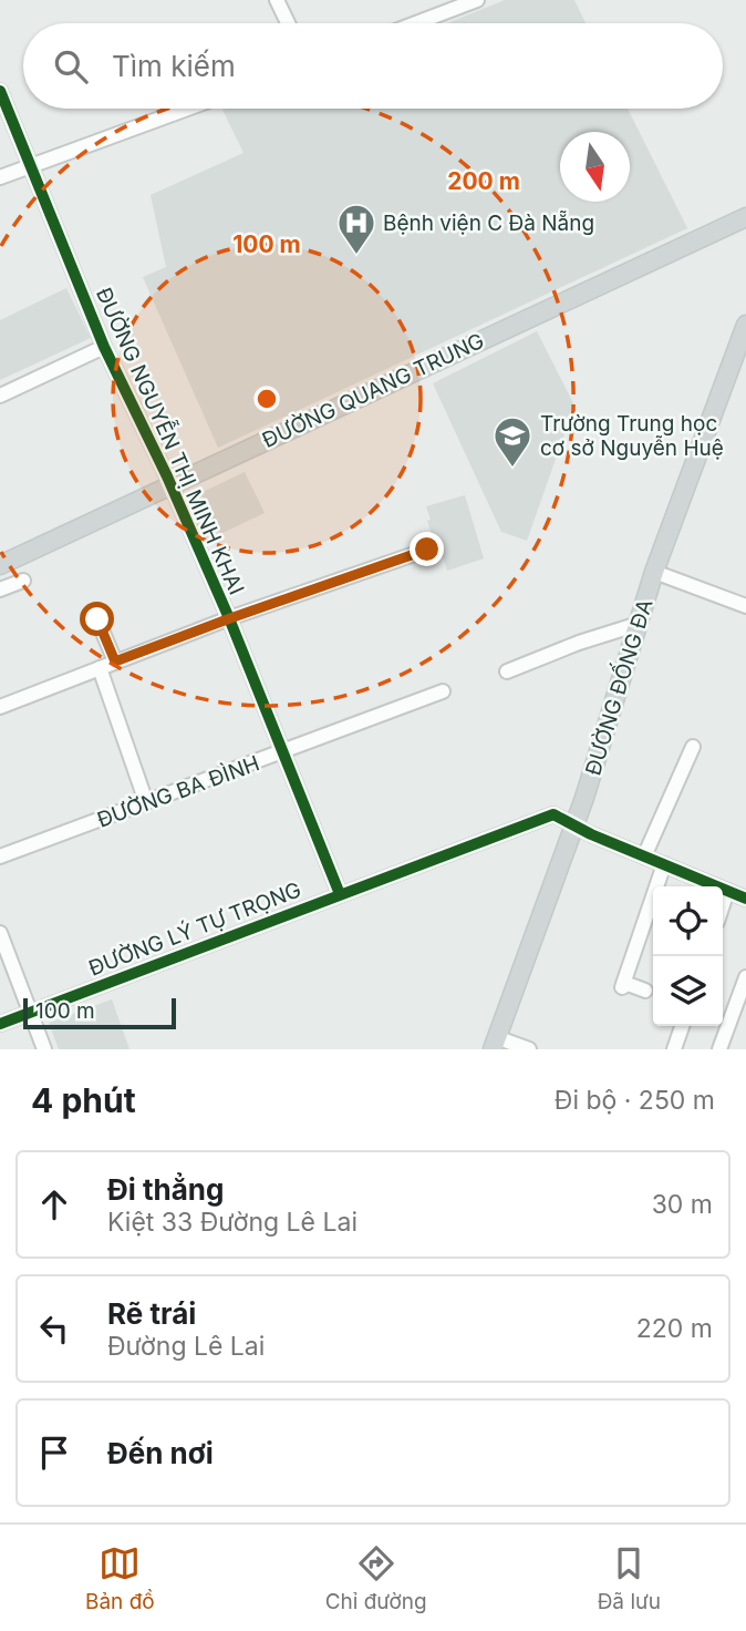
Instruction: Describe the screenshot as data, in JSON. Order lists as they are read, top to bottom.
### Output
{
  "streets": {
    "main road": ["ĐƯỜNG QUANG TRUNG", "ĐƯỜNG ĐỐNG ĐA"],
    "street": ["ĐƯỜNG NGUYỄN THỊ MINH KHAI", "ĐƯỜNG BA ĐÌNH", "ĐƯỜNG LÝ TỰ TRỌNG"]
  },
  "crossings": [
    ["ĐƯỜNG QUANG TRUNG", "ĐƯỜNG NGUYỄN THỊ MINH KHAI"],
    ["ĐƯỜNG NGUYỄN THỊ MINH KHAI", "ĐƯỜNG BA ĐÌNH"],
    ["ĐƯỜNG NGUYỄN THỊ MINH KHAI", "ĐƯỜNG LÝ TỰ TRỌNG"],
    ["ĐƯỜNG ĐỐNG ĐA", "ĐƯỜNG LÝ TỰ TRỌNG"]
  ],
  "places": {
    "hospital": ["Bệnh viện C Đà Nẵng"],
    "school or university": ["Trường Trung học cơ sở Nguyễn Huệ"]
  },
  "scale_bar": "100 m",
  "north": "bottom",
  "page": {
    "search": "Tìm kiếm",
    "scale": "100 m",
    "heading": ["4 phút", "Đi bộ · 250 m"],
    "list": [
      ["Đi thẳng", "Kiệt 33 Đường Lê Lai", "30 m"],
      ["Rẽ trái", "Đường Lê Lai", "220 m"],
      "Đến nơi"
    ],
    "nav": ["Bản đồ", "Chỉ đường", "Đã lưu"]
  },
  "rings": ["200 m", "100 m"]
}
